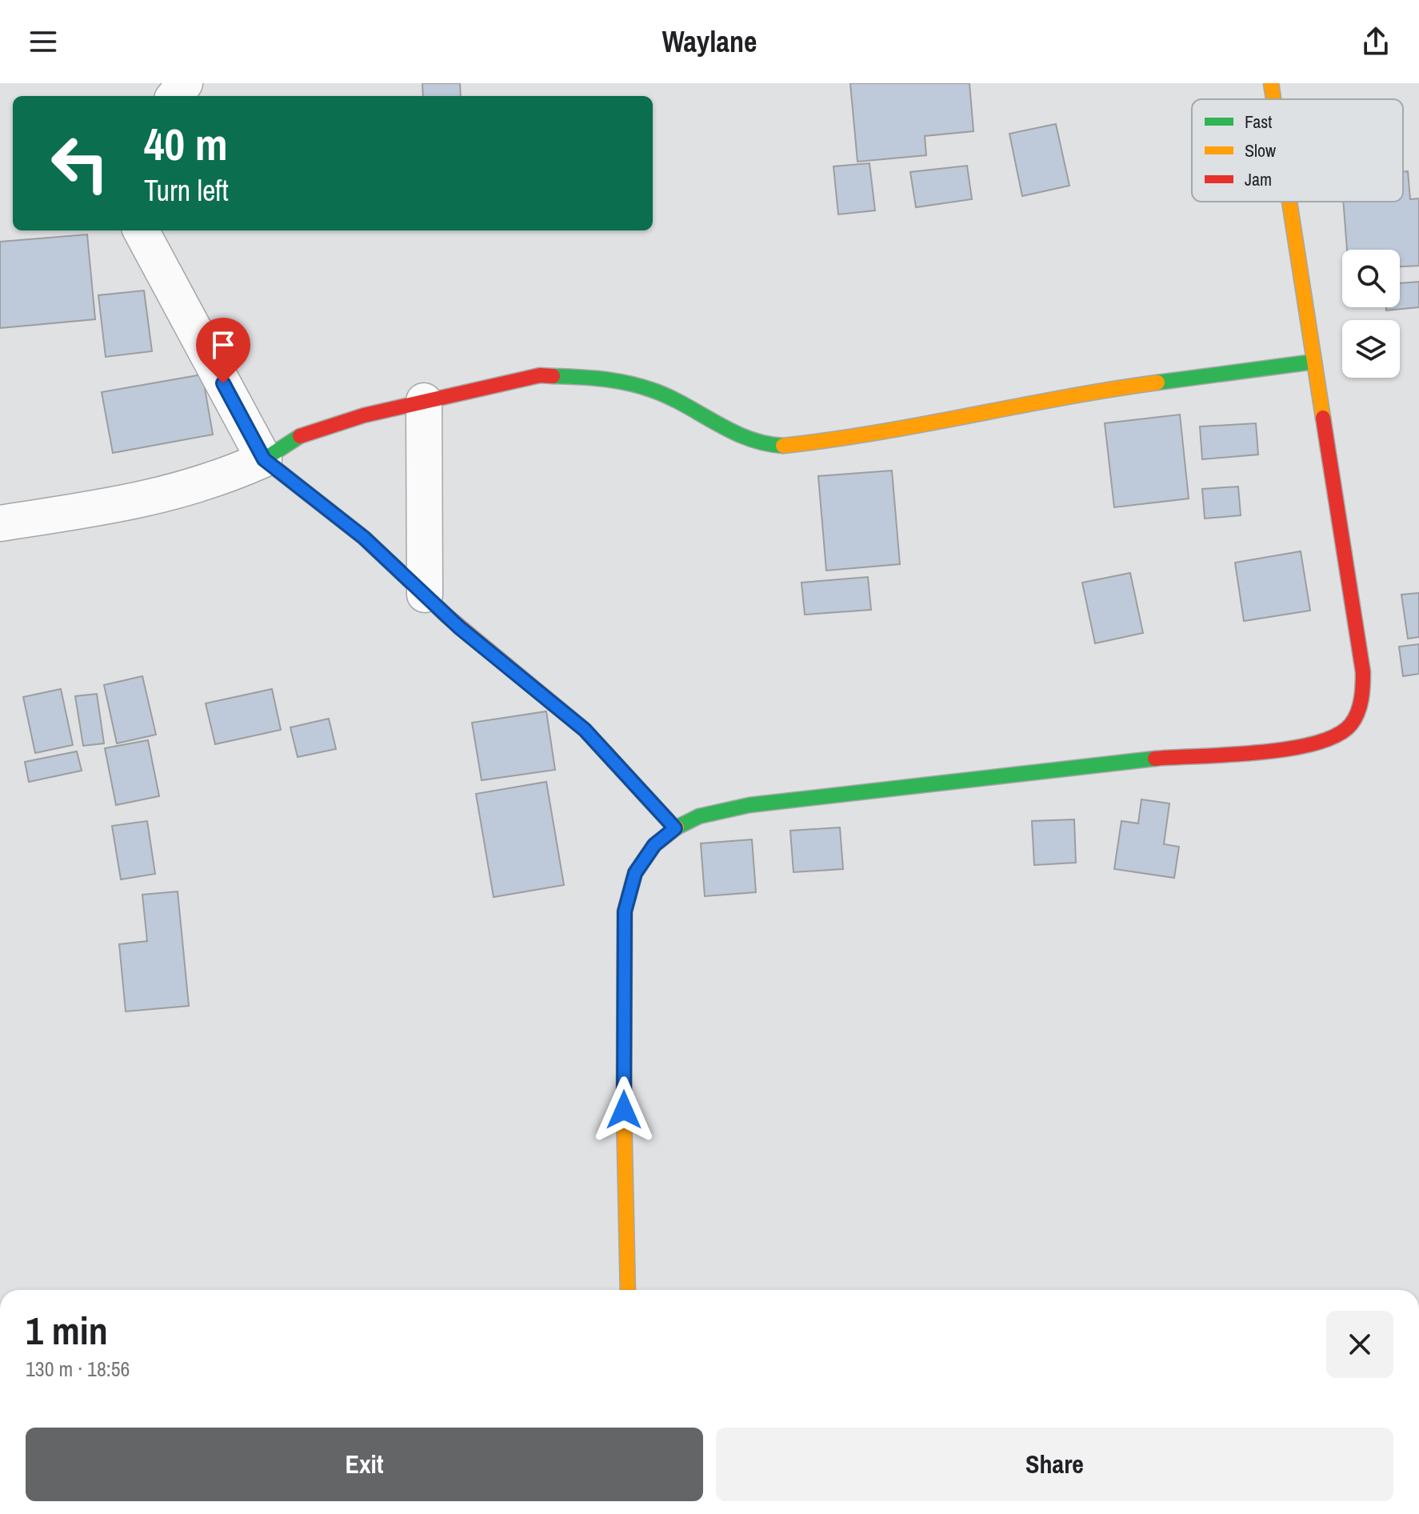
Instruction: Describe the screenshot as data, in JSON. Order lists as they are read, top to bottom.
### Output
{
  "legend": ["Fast", "Slow", "Jam"],
  "page": {
    "header": "Waylane",
    "turn": ["40 m", "Turn left"],
    "heading": ["1 min", "130 m · 18:56"],
    "buttons": ["Exit", "Share"]
  }
}
